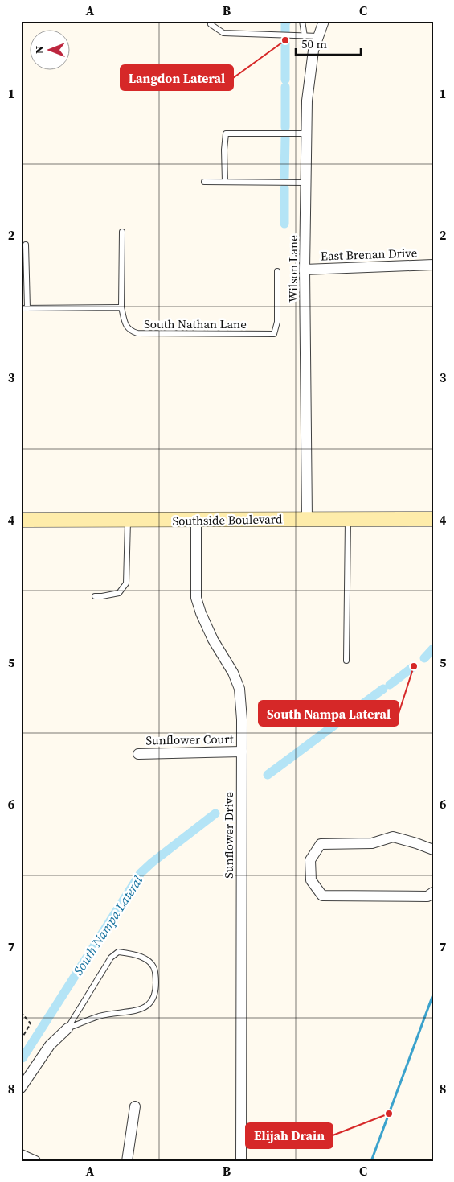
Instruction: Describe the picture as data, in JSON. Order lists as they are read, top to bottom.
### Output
{
  "streets": {
    "main road": ["Southside Boulevard"],
    "street": [
      "East Brenan Drive",
      "Wilson Lane",
      "Sunflower Court",
      "Sunflower Drive"
    ],
    "lane": ["South Nathan Lane"]
  },
  "crossings": [
    ["East Brenan Drive", "Wilson Lane"],
    ["Wilson Lane", "Southside Boulevard"],
    ["Southside Boulevard", "Sunflower Drive"],
    ["Sunflower Court", "Sunflower Drive"]
  ],
  "water": ["South Nampa Lateral"],
  "places": ["Langdon Lateral", "South Nampa Lateral", "Elijah Drain"],
  "scale_bar": "50 m",
  "north": "left",
  "grid": {
    "columns": ["A", "B", "C"],
    "rows": [
      "1",
      "2",
      "3",
      "4",
      "5",
      "6",
      "7",
      "8"
    ]
  }
}
